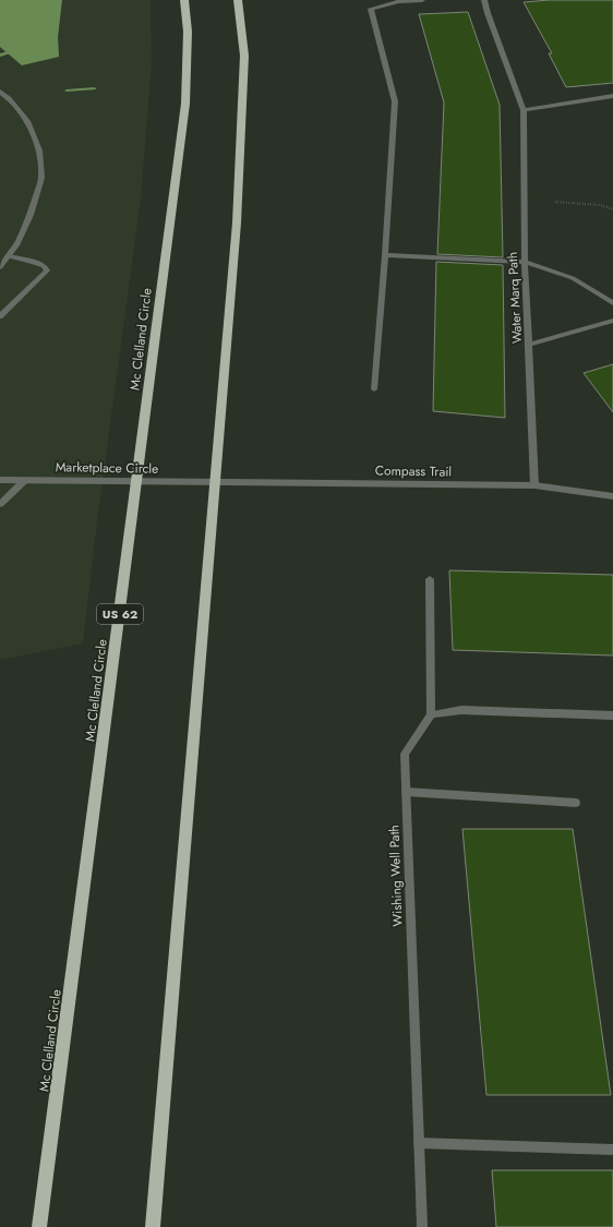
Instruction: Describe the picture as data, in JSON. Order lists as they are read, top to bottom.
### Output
{
  "streets": {
    "highway": ["Mc Clelland Circle", "US 62"],
    "street": [
      "Water Marq Path",
      "Marketplace Circle",
      "Compass Trail",
      "Wishing Well Path"
    ]
  },
  "crossings": [
    ["Water Marq Path", "Compass Trail"],
    ["Mc Clelland Circle", "Marketplace Circle"],
    ["Marketplace Circle", "Compass Trail"]
  ]
}
